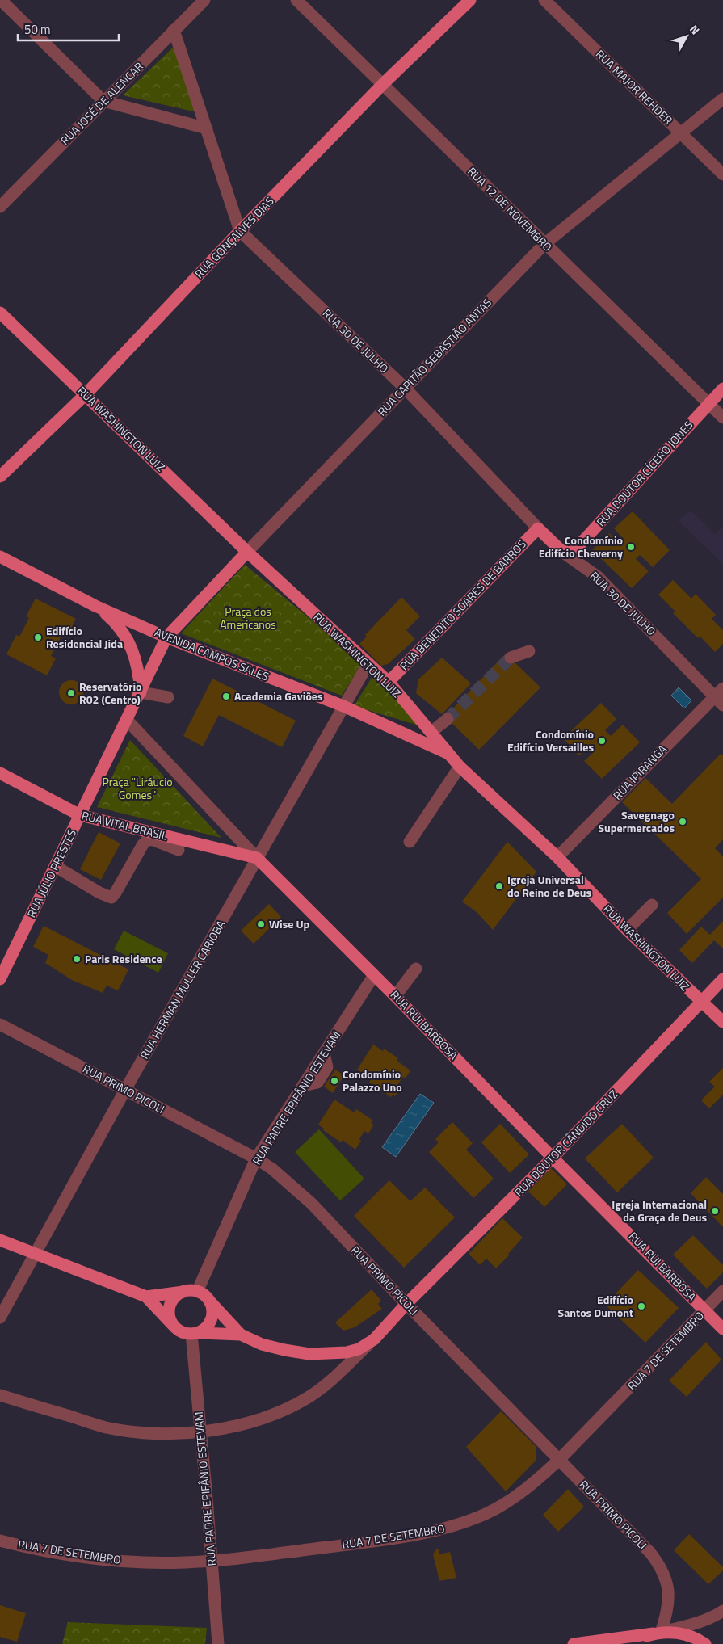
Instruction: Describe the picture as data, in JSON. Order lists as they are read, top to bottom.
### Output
{
  "streets": {
    "main road": [
      "RUA GONÇALVES DIAS",
      "RUA 30 DE JULHO",
      "RUA CAPITÃO SEBASTIÃO ANTAS",
      "RUA WASHINGTON LUIZ",
      "RUA DOUTOR CÍCERO JONES",
      "RUA BENEDITO SOARES DE BARROS",
      "AVENIDA CAMPOS SALES",
      "RUA VITAL BRASIL",
      "RUA JÚLIO PRESTES",
      "RUA RUI BARBOSA",
      "RUA DOUTOR CÂNDIDO CRUZ"
    ],
    "street": [
      "RUA MAJOR REHDER",
      "RUA JOSÉ DE ALENCAR",
      "RUA 12 DE NOVEMBRO",
      "RUA IPIRANGA",
      "RUA HERMAN MULLER CARIOBA",
      "RUA PRIMO PICOLI",
      "RUA PADRE EPIFÂNIO ESTEVAM",
      "RUA 7 DE SETEMBRO"
    ]
  },
  "crossings": [
    ["RUA MAJOR REHDER", "RUA CAPITÃO SEBASTIÃO ANTAS"],
    ["RUA JOSÉ DE ALENCAR", "RUA 30 DE JULHO"],
    ["RUA 12 DE NOVEMBRO", "RUA GONÇALVES DIAS"],
    ["RUA 12 DE NOVEMBRO", "RUA CAPITÃO SEBASTIÃO ANTAS"],
    ["RUA 12 DE NOVEMBRO", "RUA DOUTOR CÍCERO JONES"],
    ["RUA GONÇALVES DIAS", "RUA 30 DE JULHO"],
    ["RUA GONÇALVES DIAS", "RUA WASHINGTON LUIZ"],
    ["RUA 30 DE JULHO", "RUA CAPITÃO SEBASTIÃO ANTAS"],
    ["RUA 30 DE JULHO", "RUA DOUTOR CÍCERO JONES"],
    ["RUA 30 DE JULHO", "RUA BENEDITO SOARES DE BARROS"],
    ["RUA 30 DE JULHO", "RUA IPIRANGA"],
    ["RUA CAPITÃO SEBASTIÃO ANTAS", "RUA WASHINGTON LUIZ"],
    ["RUA CAPITÃO SEBASTIÃO ANTAS", "AVENIDA CAMPOS SALES"],
    ["RUA CAPITÃO SEBASTIÃO ANTAS", "RUA JÚLIO PRESTES"],
    ["RUA WASHINGTON LUIZ", "RUA BENEDITO SOARES DE BARROS"],
    ["RUA WASHINGTON LUIZ", "AVENIDA CAMPOS SALES"],
    ["RUA WASHINGTON LUIZ", "RUA IPIRANGA"],
    ["RUA WASHINGTON LUIZ", "RUA HERMAN MULLER CARIOBA"],
    ["RUA WASHINGTON LUIZ", "RUA DOUTOR CÂNDIDO CRUZ"],
    ["AVENIDA CAMPOS SALES", "RUA JÚLIO PRESTES"],
    ["AVENIDA CAMPOS SALES", "RUA HERMAN MULLER CARIOBA"],
    ["RUA VITAL BRASIL", "RUA JÚLIO PRESTES"],
    ["RUA VITAL BRASIL", "RUA HERMAN MULLER CARIOBA"],
    ["RUA VITAL BRASIL", "RUA RUI BARBOSA"],
    ["RUA JÚLIO PRESTES", "RUA RUI BARBOSA"],
    ["RUA HERMAN MULLER CARIOBA", "RUA RUI BARBOSA"],
    ["RUA HERMAN MULLER CARIOBA", "RUA PRIMO PICOLI"],
    ["RUA RUI BARBOSA", "RUA PADRE EPIFÂNIO ESTEVAM"],
    ["RUA RUI BARBOSA", "RUA DOUTOR CÂNDIDO CRUZ"],
    ["RUA RUI BARBOSA", "RUA 7 DE SETEMBRO"],
    ["RUA PRIMO PICOLI", "RUA PADRE EPIFÂNIO ESTEVAM"],
    ["RUA PRIMO PICOLI", "RUA DOUTOR CÂNDIDO CRUZ"],
    ["RUA PRIMO PICOLI", "RUA 7 DE SETEMBRO"],
    ["RUA PADRE EPIFÂNIO ESTEVAM", "RUA 7 DE SETEMBRO"]
  ],
  "parks": ["Praça dos Americanos", "Praça \"Liráucio Gomes\""],
  "places": [
    "Condomínio Edifício Cheverny",
    "Edifício Residencial Jida",
    "Reservatório R02 (Centro)",
    "Academia Gaviões",
    "Condomínio Edifício Versailles",
    "Savegnago Supermercados",
    "Igreja Universal do Reino de Deus",
    "Wise Up",
    "Paris Residence",
    "Condomínio Palazzo Uno",
    "Igreja Internacional da Graça de Deus",
    "Edifício Santos Dumont"
  ],
  "scale_bar": "50 m",
  "north": "top right"
}
